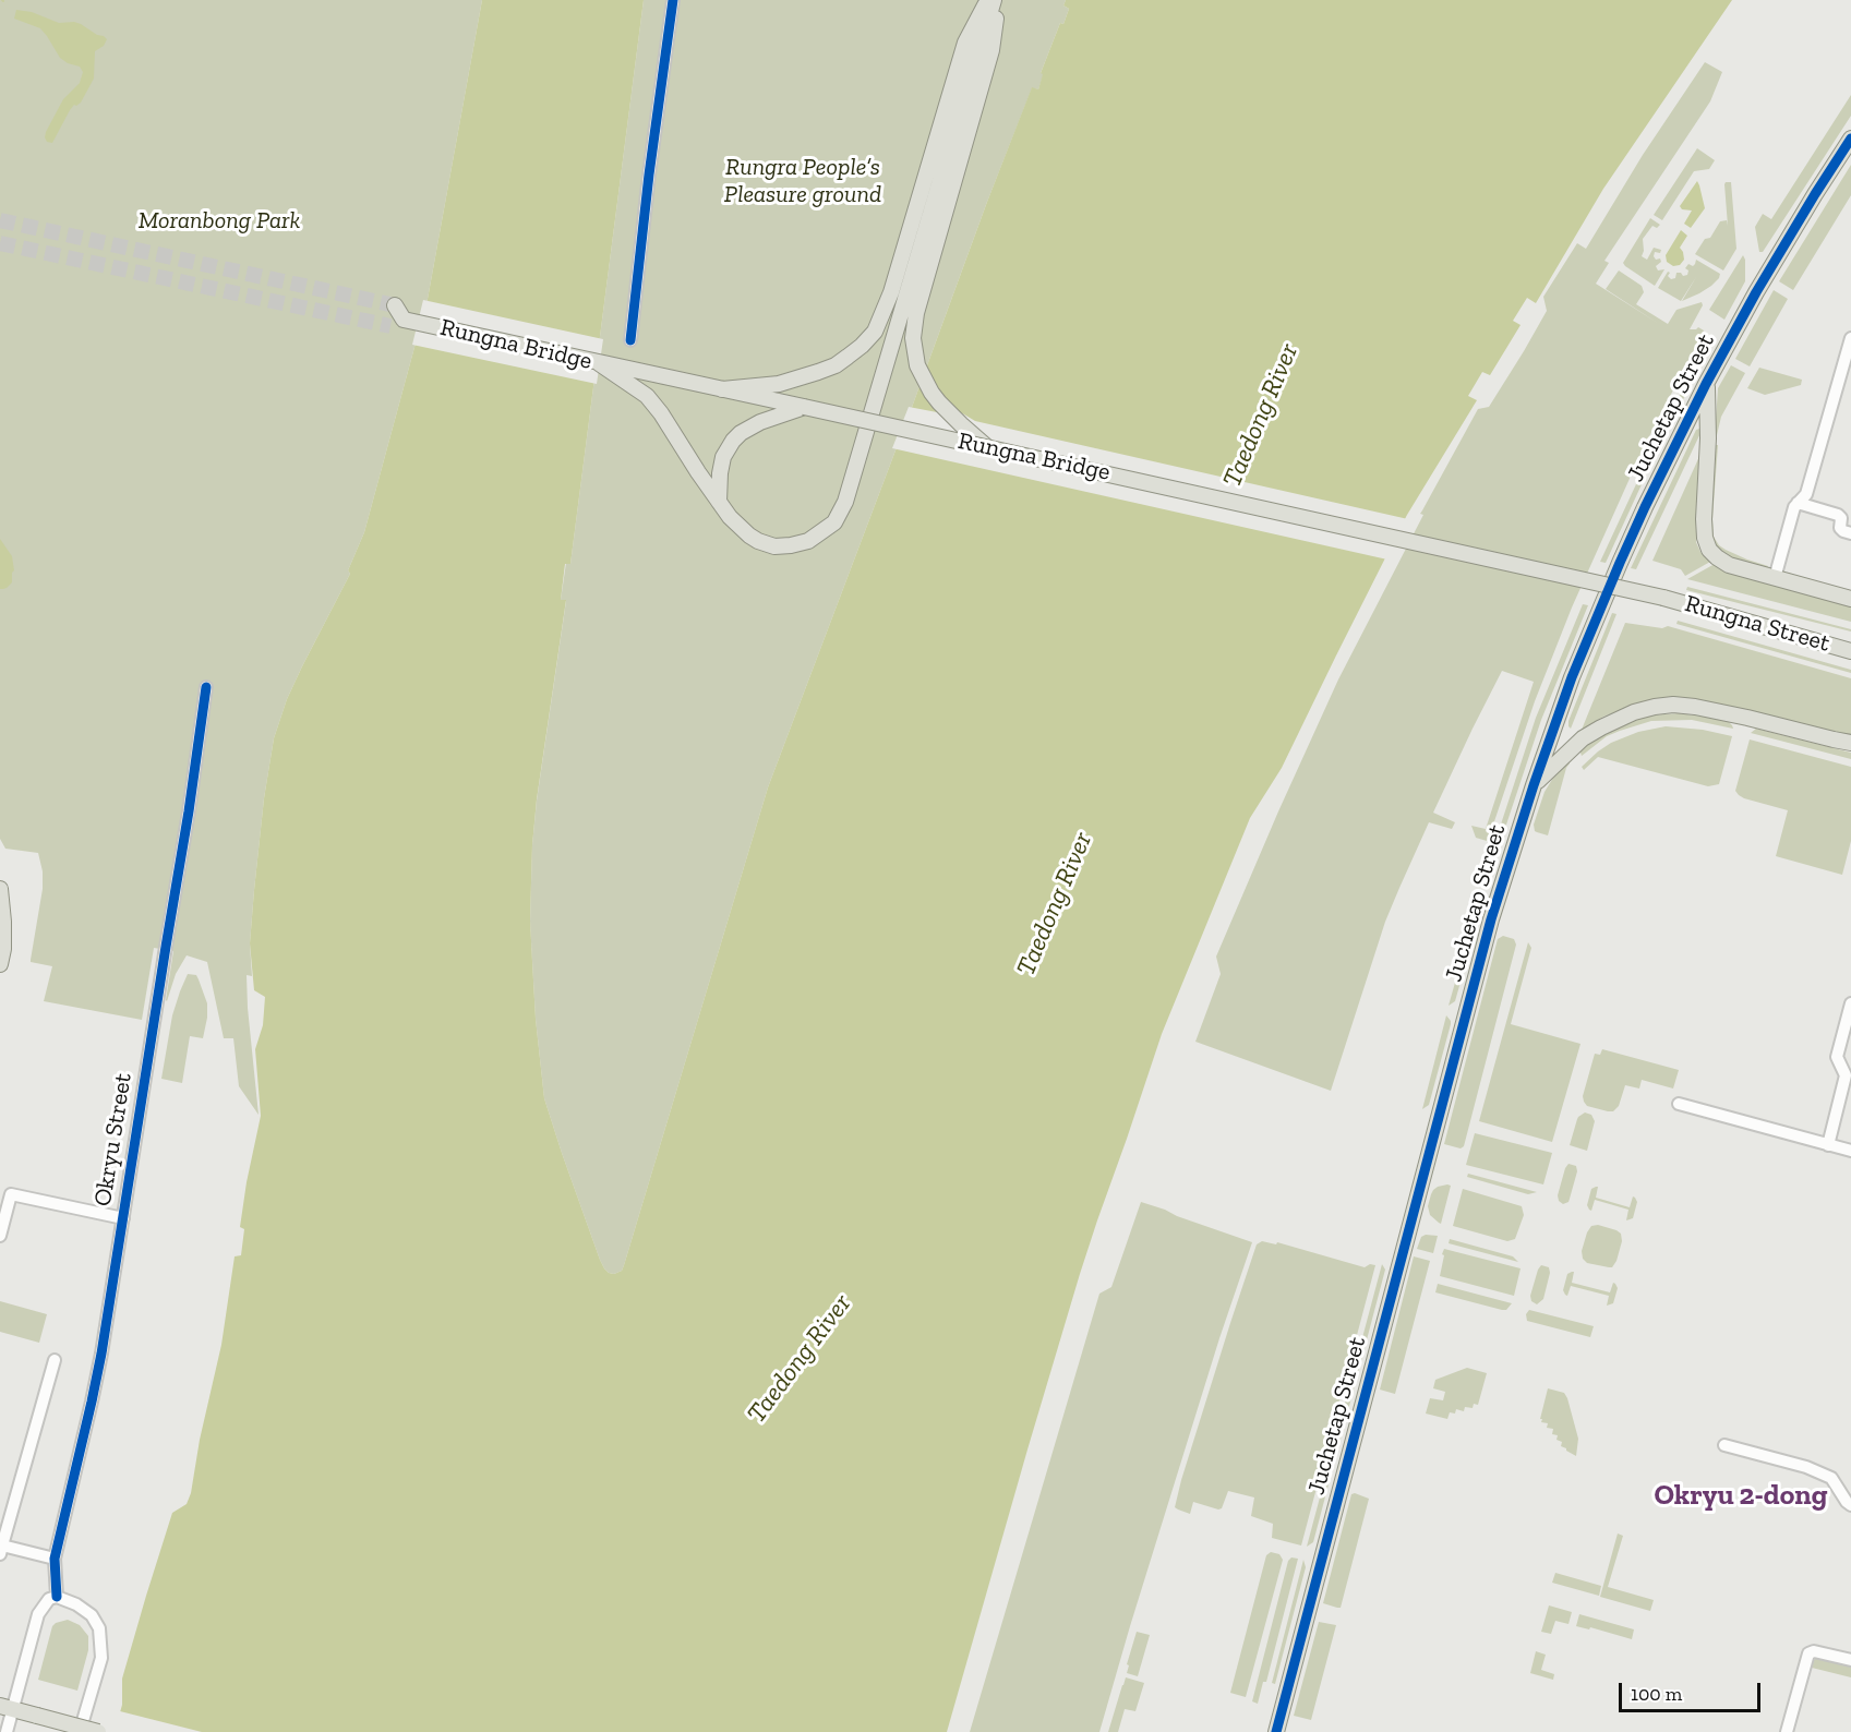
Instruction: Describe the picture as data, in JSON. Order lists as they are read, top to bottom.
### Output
{
  "streets": {
    "main road": ["Rungna Bridge", "Juchetap Street", "Rungna Street"],
    "street": ["Okryu Street"]
  },
  "crossings": [
    ["Rungna Bridge", "Rungna Street"]
  ],
  "districts": ["Okryu 2-dong"],
  "water": ["Taedong River"],
  "parks": ["Rungra People’s Pleasure ground", "Moranbong Park"],
  "scale_bar": "100 m"
}
